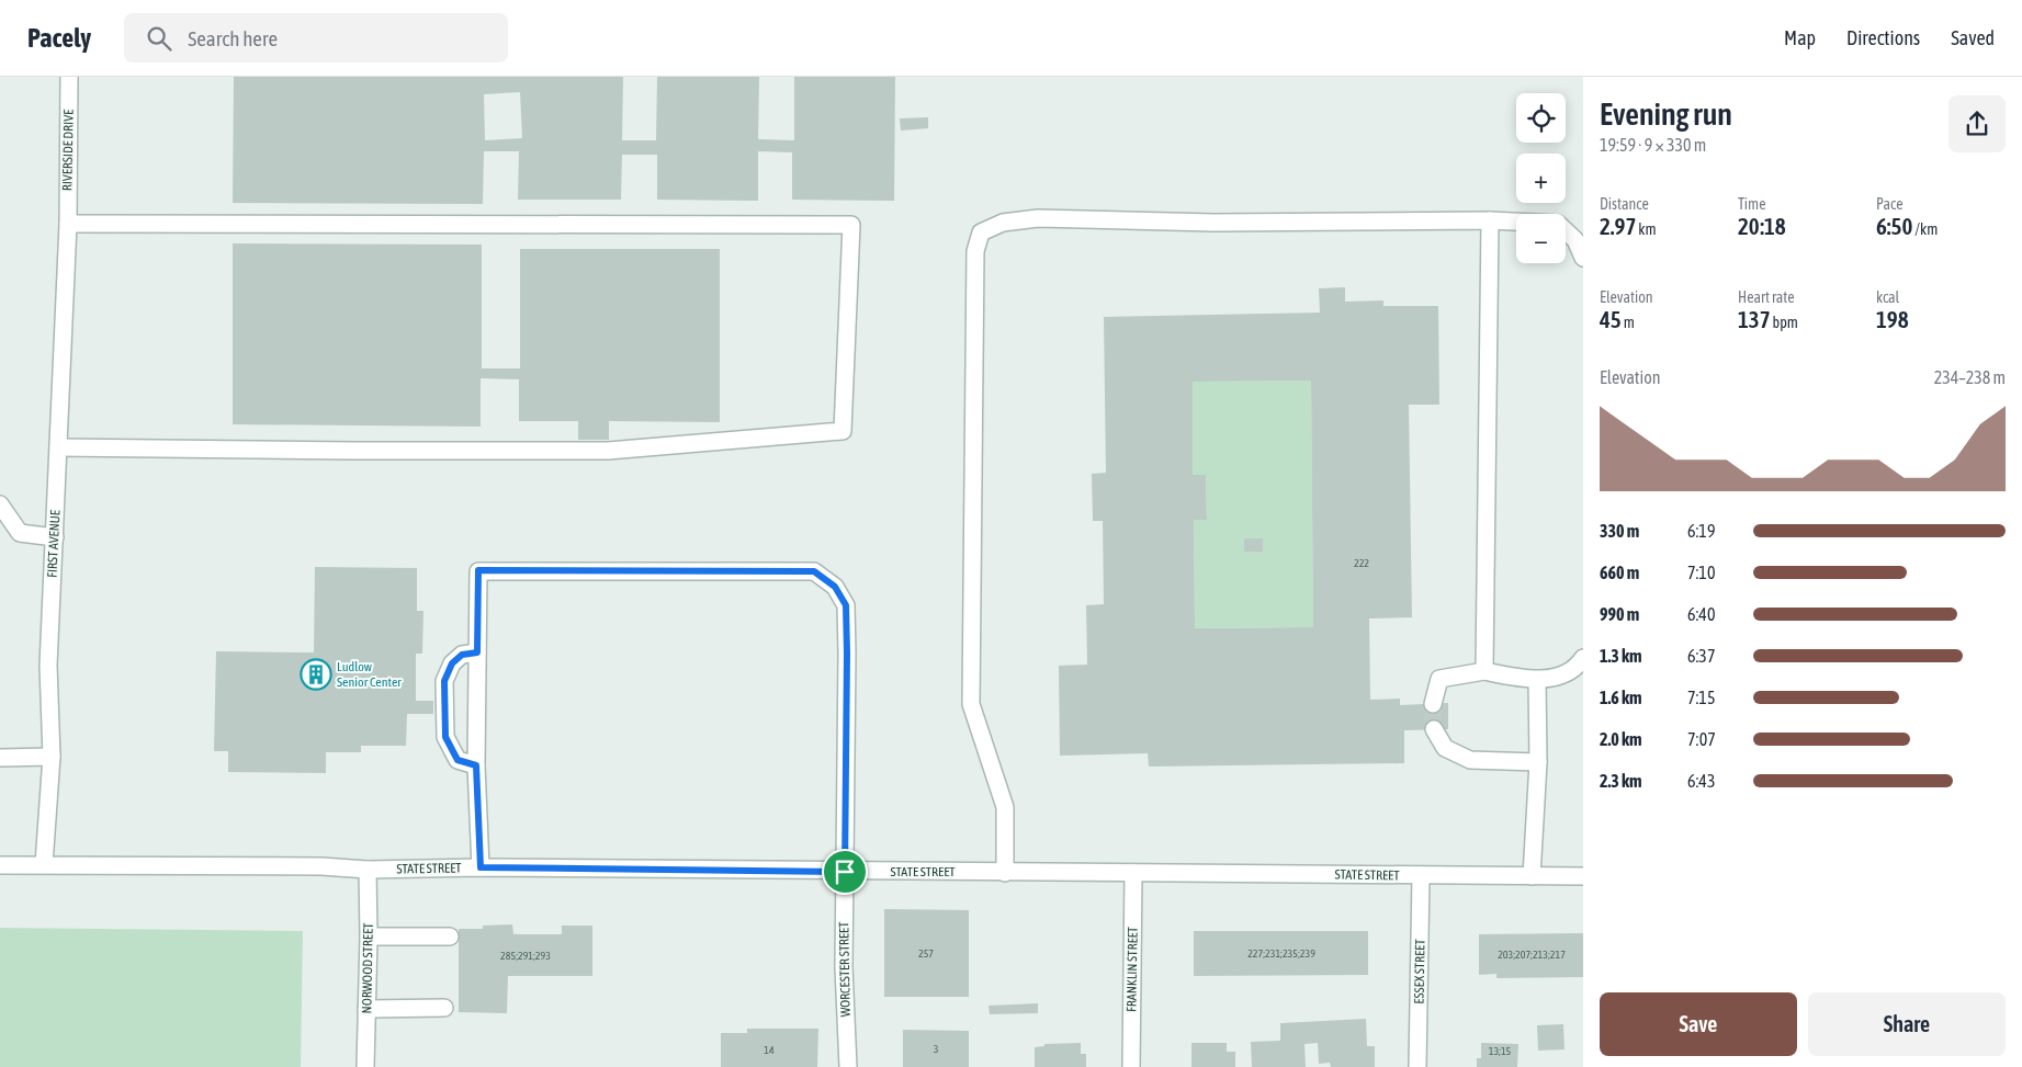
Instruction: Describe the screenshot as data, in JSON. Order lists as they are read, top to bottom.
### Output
{
  "streets": {
    "street": [
      "RIVERSIDE DRIVE",
      "FIRST AVENUE",
      "STATE STREET",
      "NORWOOD STREET",
      "WORCESTER STREET",
      "FRANKLIN STREET",
      "ESSEX STREET"
    ]
  },
  "crossings": [
    ["RIVERSIDE DRIVE", "FIRST AVENUE"],
    ["FIRST AVENUE", "STATE STREET"],
    ["STATE STREET", "NORWOOD STREET"],
    ["STATE STREET", "WORCESTER STREET"],
    ["STATE STREET", "FRANKLIN STREET"],
    ["STATE STREET", "ESSEX STREET"]
  ],
  "places": {
    "building": ["Ludlow Senior Center"]
  },
  "house_numbers": [
    "222",
    "257",
    "227;231;235;239",
    "203;207;213;217",
    "285;291;293",
    "3",
    "14",
    "13;15"
  ],
  "page": {
    "header": "Pacely",
    "search": "Search here",
    "nav": ["Map", "Directions", "Saved"],
    "heading": ["Evening run", "19:59 · 9 × 330 m"],
    "map_buttons": ["+", "−"],
    "stats": [
      ["Distance", "2.97 km"],
      ["Time", "20:18"],
      ["Pace", "6:50 /km"],
      ["Elevation", "45 m"],
      ["Heart rate", "137 bpm"],
      ["kcal", "198"]
    ],
    "chart": ["Elevation", "234–238 m"],
    "list": [
      {
        "name": "330 m",
        "note": "6:19"
      },
      {
        "name": "660 m",
        "note": "7:10"
      },
      {
        "name": "990 m",
        "note": "6:40"
      },
      {
        "name": "1.3 km",
        "note": "6:37"
      },
      {
        "name": "1.6 km",
        "note": "7:15"
      },
      {
        "name": "2.0 km",
        "note": "7:07"
      },
      {
        "name": "2.3 km",
        "note": "6:43"
      }
    ],
    "buttons": ["Save", "Share"]
  }
}
